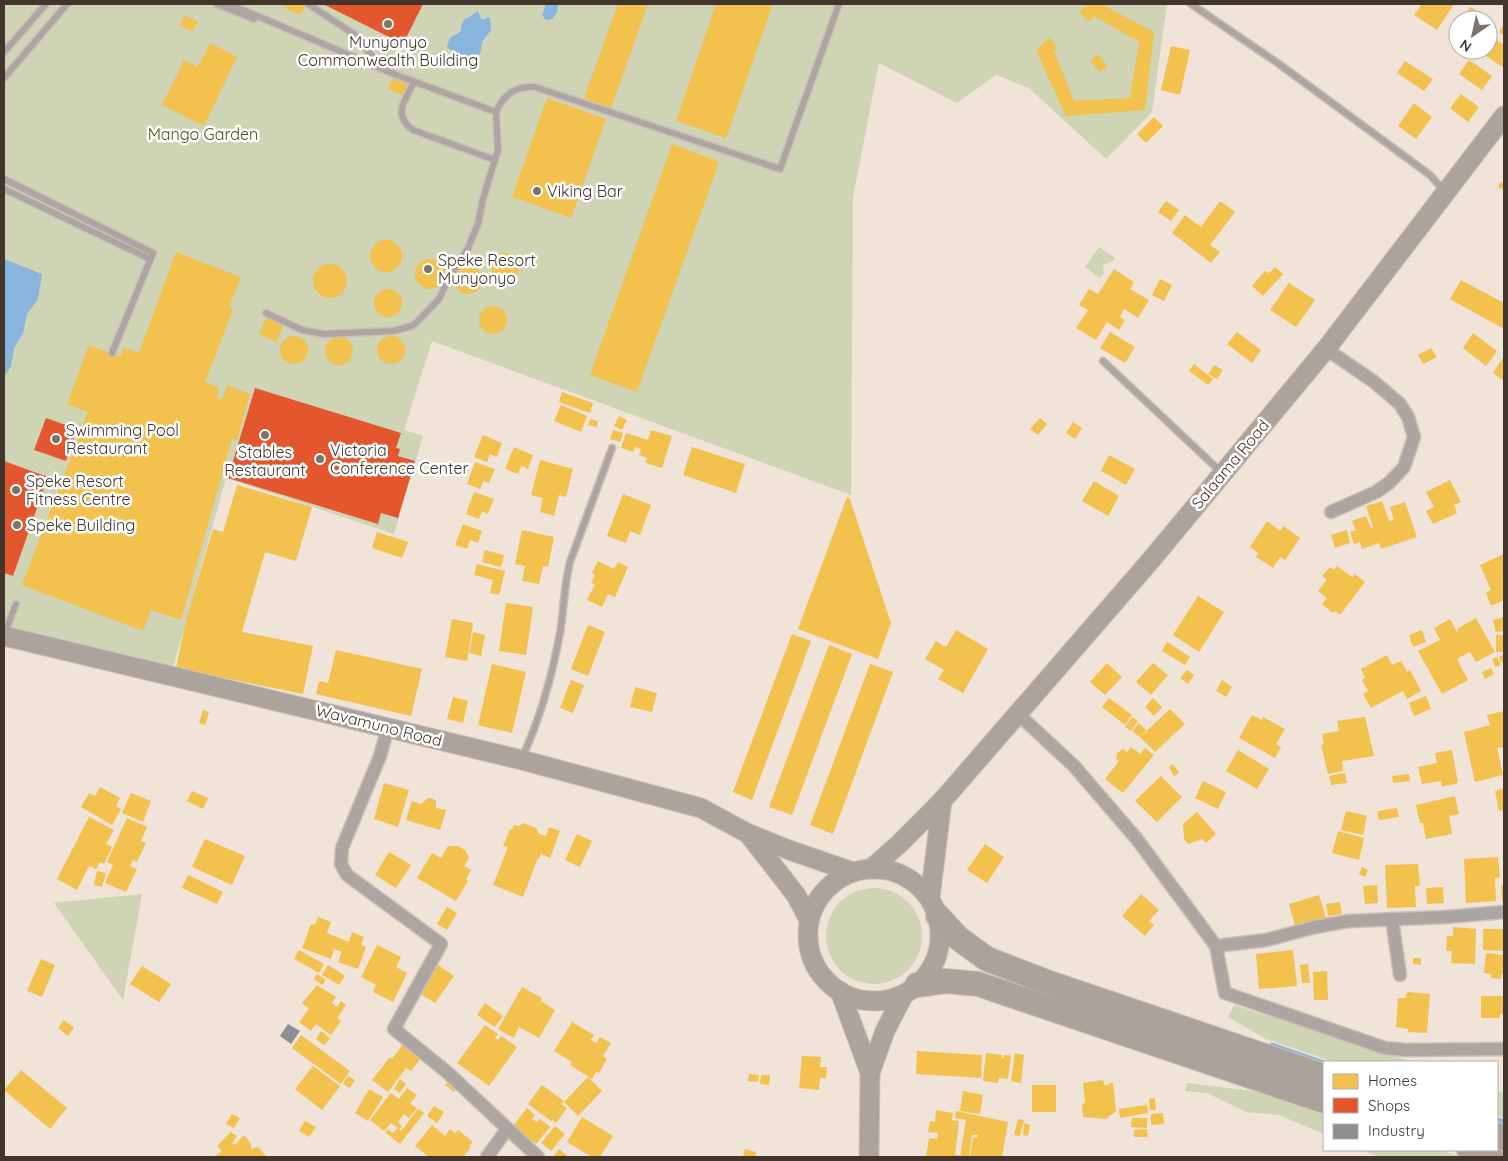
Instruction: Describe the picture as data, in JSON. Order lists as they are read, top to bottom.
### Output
{
  "streets": {
    "main road": ["Salaama Road", "Wavamuno Road"]
  },
  "crossings": [
    ["Salaama Road", "Wavamuno Road"]
  ],
  "parks": ["Mango Garden"],
  "places": [
    "Munyonyo Commonwealth Building",
    "Viking Bar",
    "Speke Resort Munyonyo",
    "Stables Restaurant",
    "Swimming Pool Restaurant",
    "Victoria Conference Center",
    "Speke Resort Fitness Centre",
    "Speke Building"
  ],
  "legend": ["Homes", "Shops", "Industry"],
  "north": "bottom left"
}
